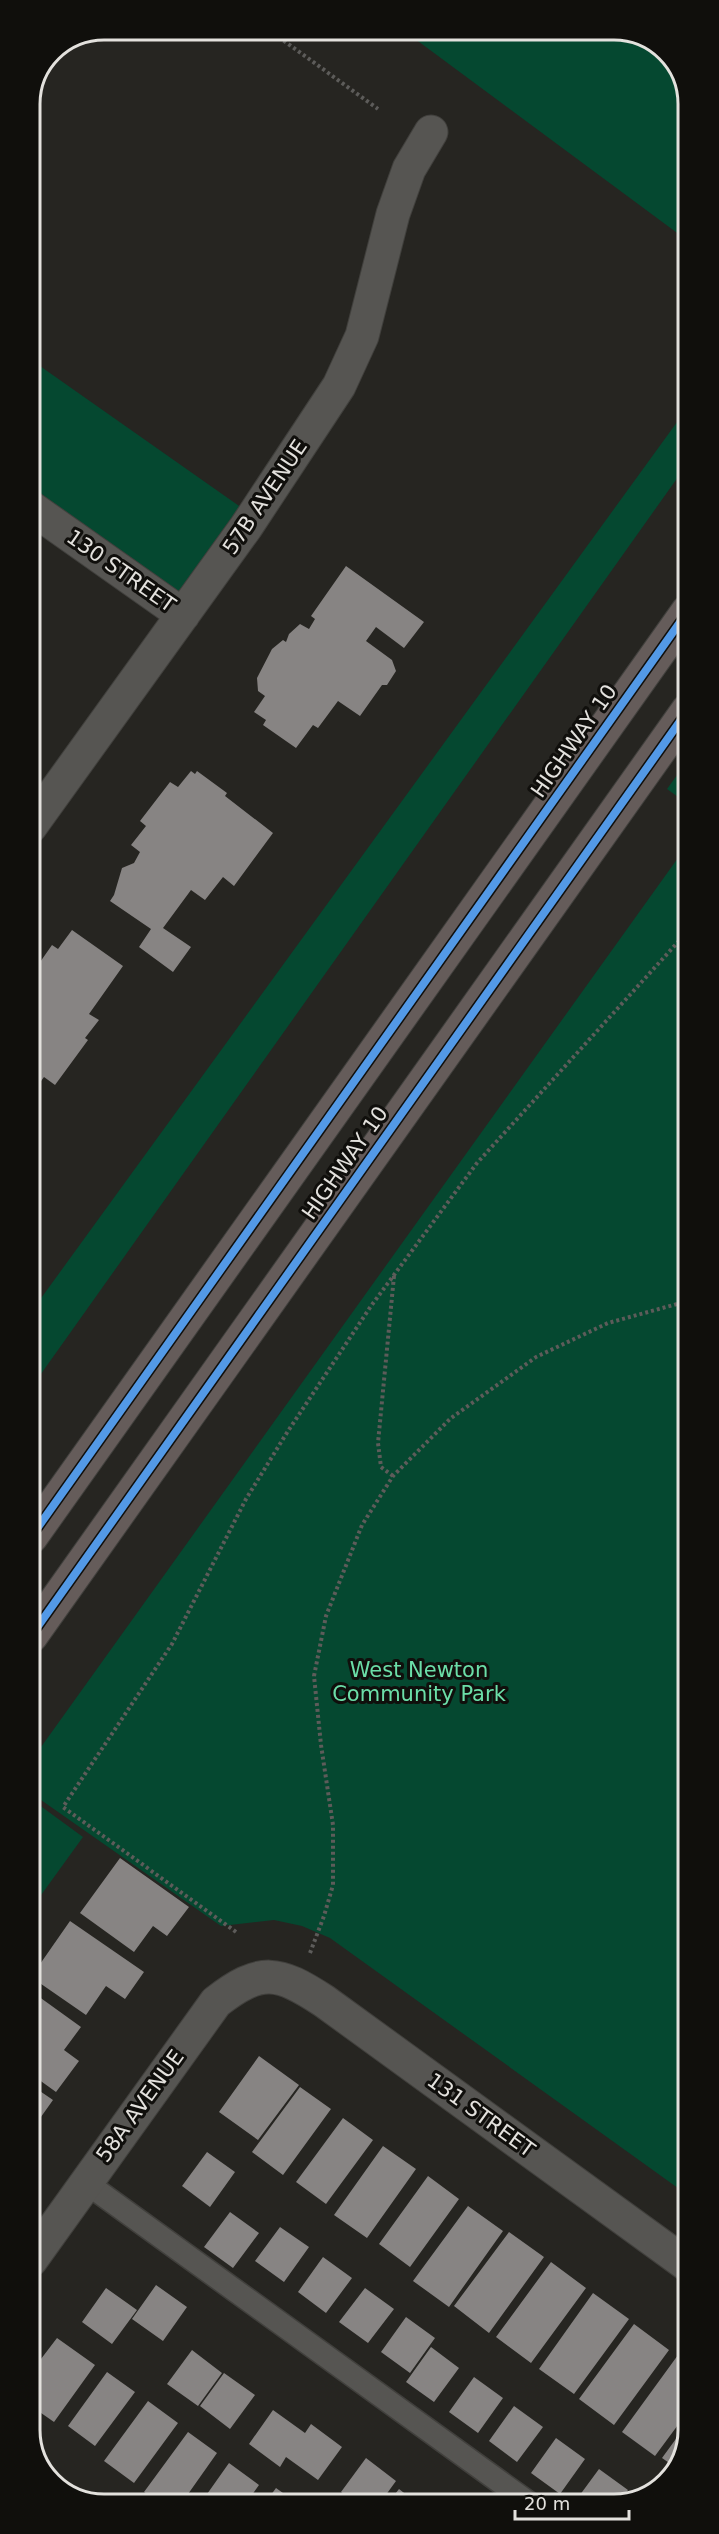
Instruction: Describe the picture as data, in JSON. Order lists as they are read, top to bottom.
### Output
{
  "streets": {
    "highway": ["HIGHWAY 10"],
    "street": [
      "57B AVENUE",
      "130 STREET",
      "58A AVENUE",
      "131 STREET"
    ]
  },
  "crossings": [
    ["57B AVENUE", "130 STREET"],
    ["58A AVENUE", "131 STREET"]
  ],
  "parks": ["West Newton Community Park"],
  "scale_bar": "20 m"
}
